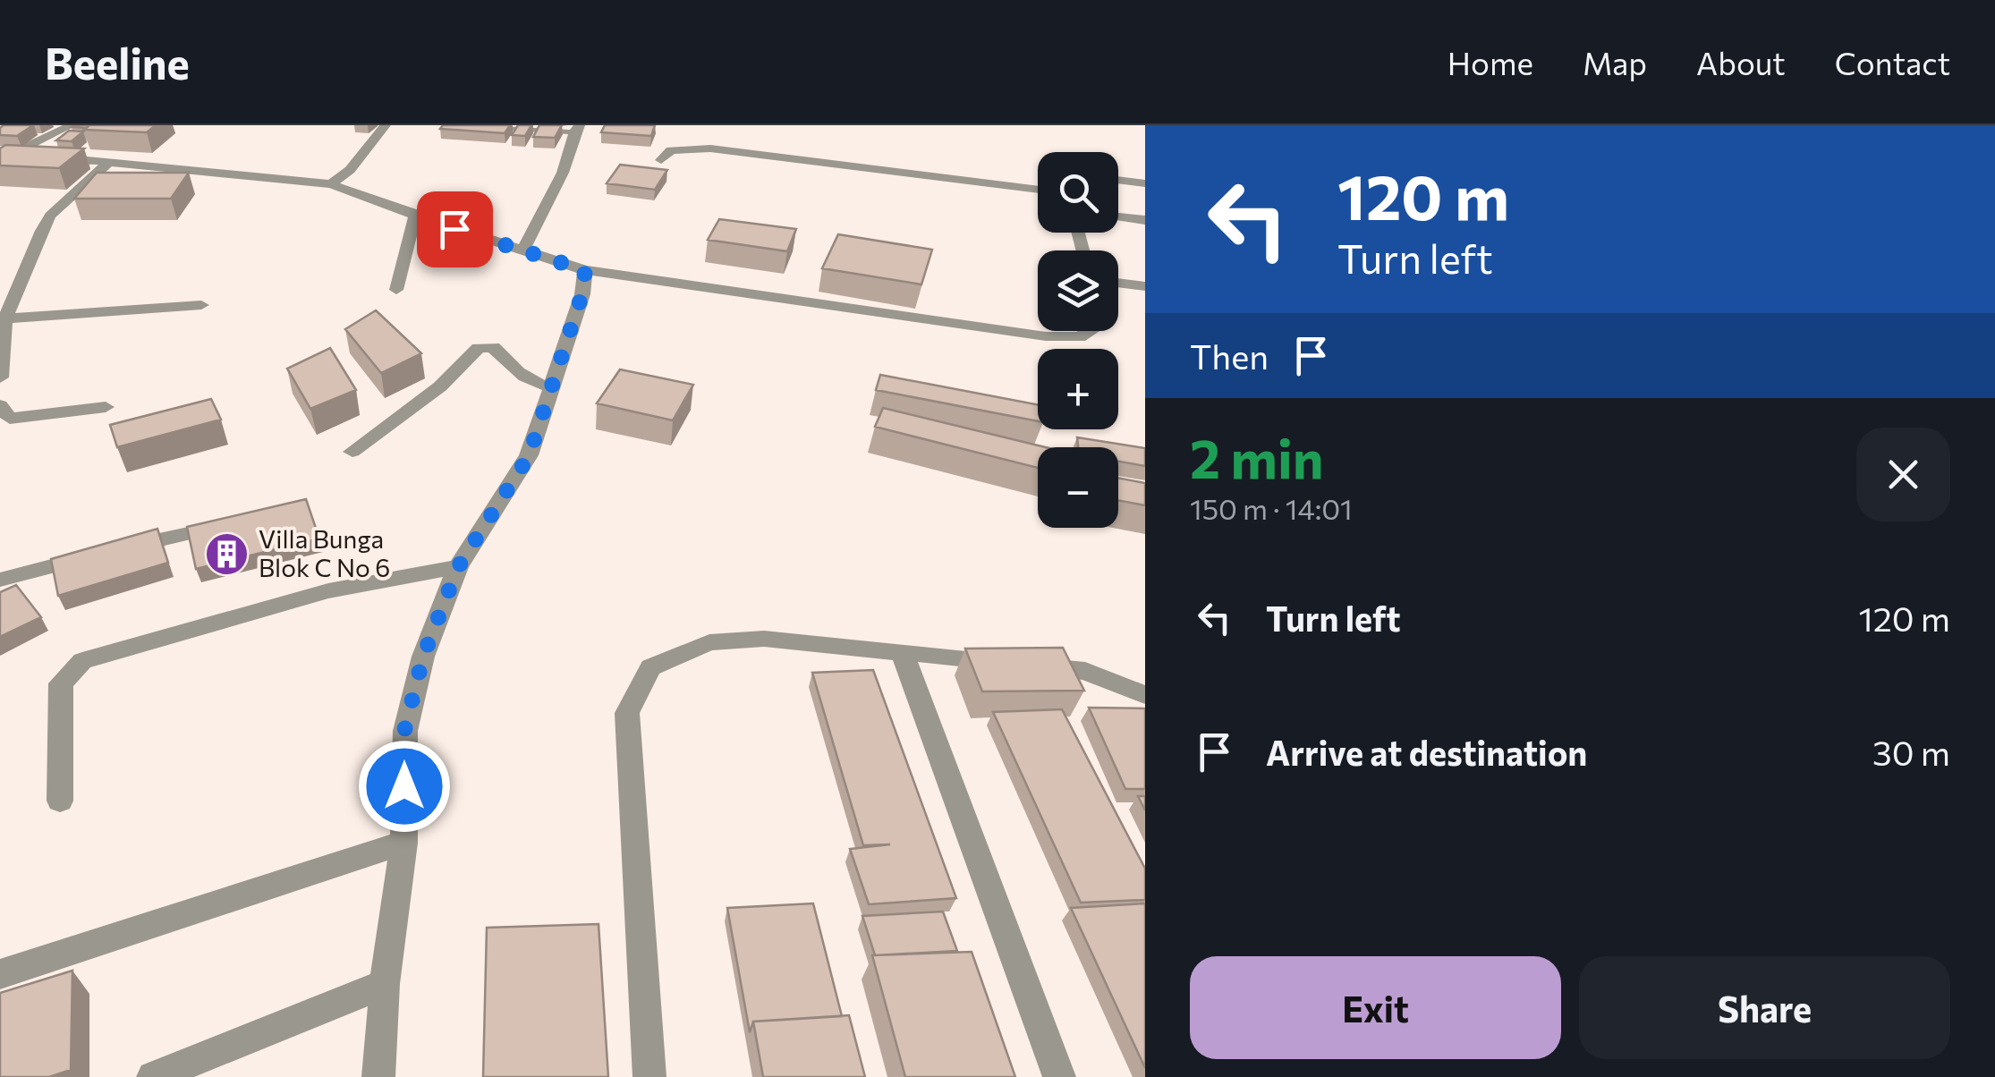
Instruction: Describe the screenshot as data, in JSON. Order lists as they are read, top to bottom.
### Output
{
  "places": {
    "building": ["Villa Bunga Blok C No 6"]
  },
  "page": {
    "header": "Beeline",
    "nav": [
      "Home",
      "Map",
      "About",
      "Contact"
    ],
    "turn": ["120 m", "Turn left"],
    "map_buttons": ["+", "−"],
    "then": "Then",
    "heading": ["2 min", "150 m · 14:01"],
    "list": [
      {
        "name": "Turn left",
        "value": "120 m"
      },
      {
        "name": "Arrive at destination",
        "value": "30 m"
      }
    ],
    "buttons": ["Exit", "Share"]
  }
}
